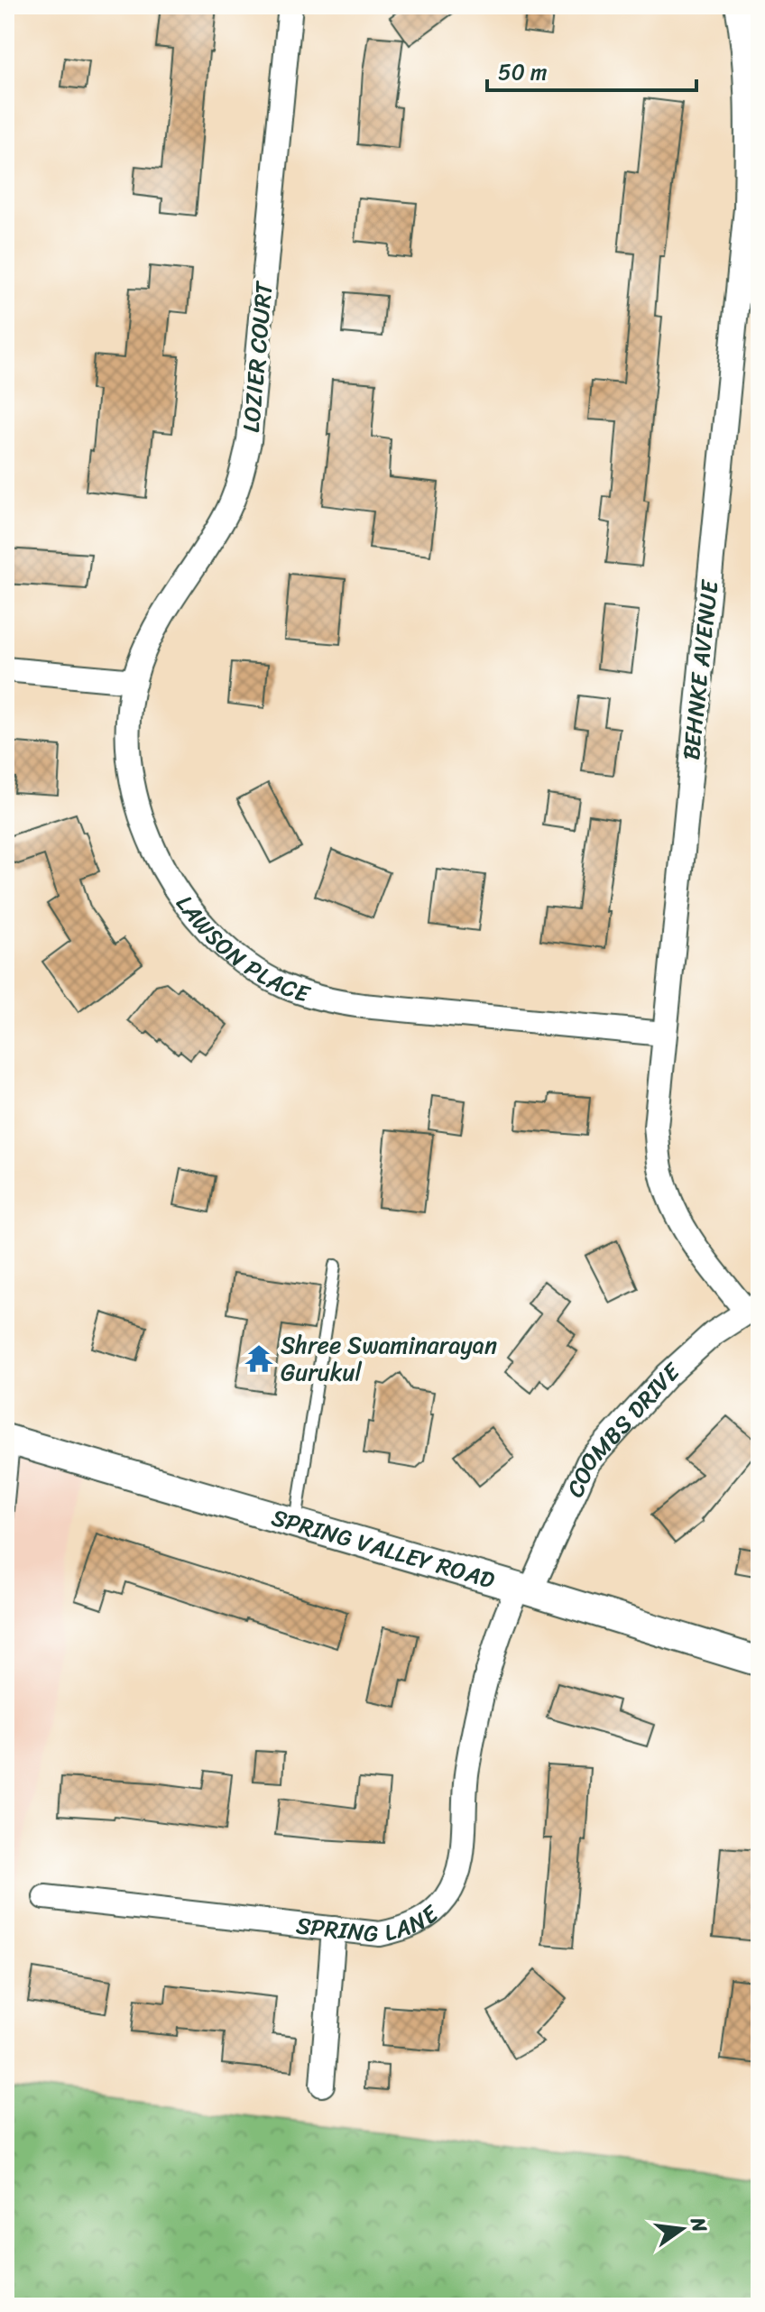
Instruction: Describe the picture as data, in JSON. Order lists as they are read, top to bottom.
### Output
{
  "streets": {
    "street": [
      "LOZIER COURT",
      "BEHNKE AVENUE",
      "LAWSON PLACE",
      "COOMBS DRIVE",
      "SPRING VALLEY ROAD",
      "SPRING LANE"
    ]
  },
  "crossings": [
    ["LOZIER COURT", "LAWSON PLACE"],
    ["BEHNKE AVENUE", "LAWSON PLACE"],
    ["BEHNKE AVENUE", "COOMBS DRIVE"],
    ["COOMBS DRIVE", "SPRING VALLEY ROAD"],
    ["COOMBS DRIVE", "SPRING LANE"],
    ["SPRING VALLEY ROAD", "SPRING LANE"]
  ],
  "places": {
    "temple": ["Shree Swaminarayan Gurukul"]
  },
  "scale_bar": "50 m",
  "north": "right"
}
